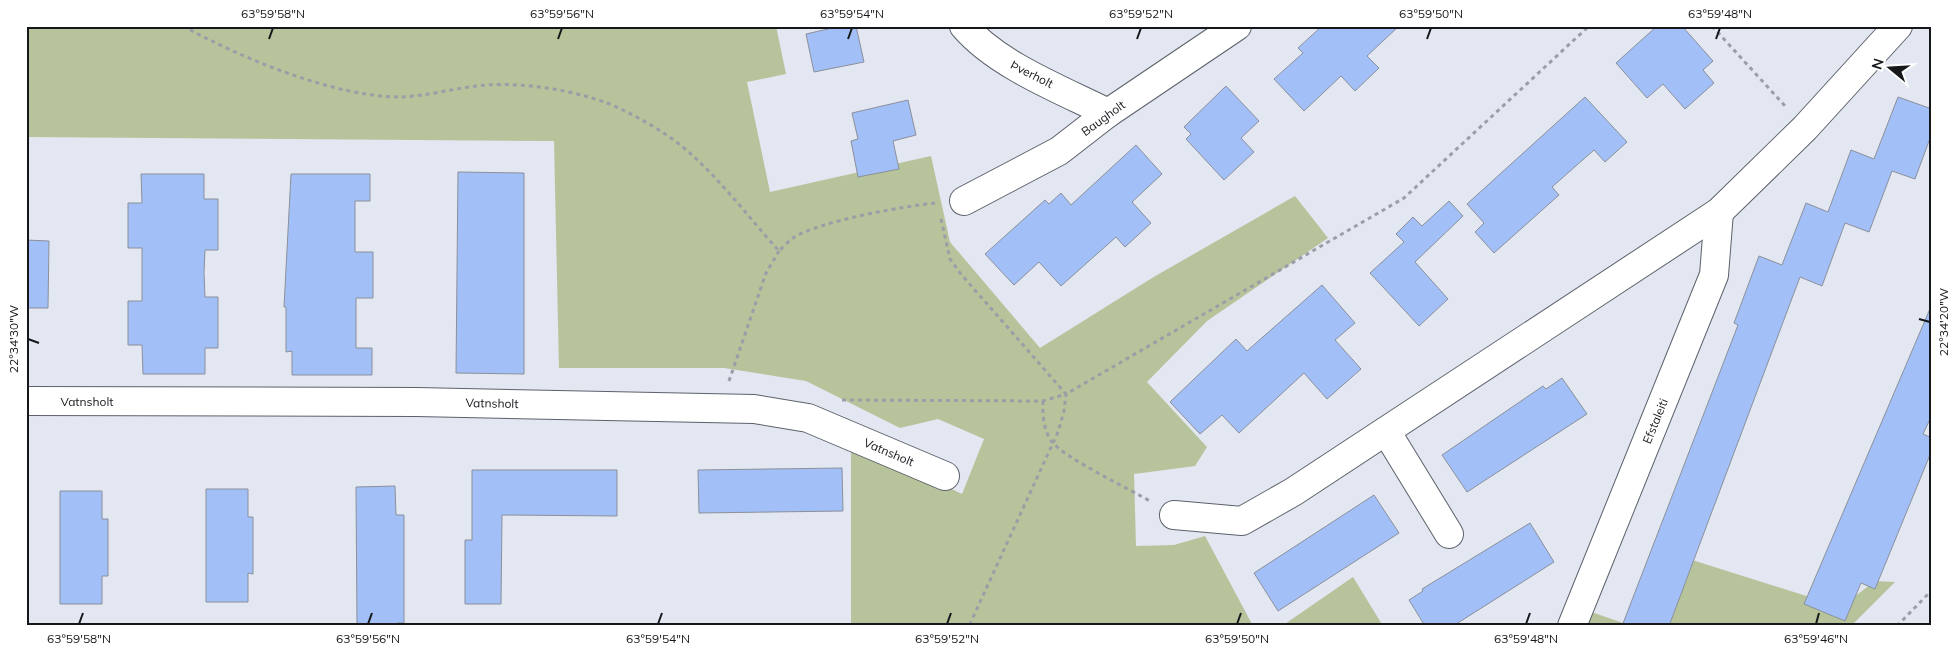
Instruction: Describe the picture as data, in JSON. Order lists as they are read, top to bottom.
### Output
{
  "streets": {
    "street": [
      "Þverholt",
      "Baugholt",
      "Vatnsholt",
      "Efstaleiti"
    ]
  },
  "crossings": [
    ["Þverholt", "Baugholt"]
  ],
  "north": "left",
  "coordinates": [
    "63°59'58\"N",
    "63°59'56\"N",
    "63°59'54\"N",
    "63°59'52\"N",
    "63°59'50\"N",
    "63°59'48\"N",
    "22°34'20\"W",
    "22°34'30\"W",
    "63°59'46\"N"
  ]
}
